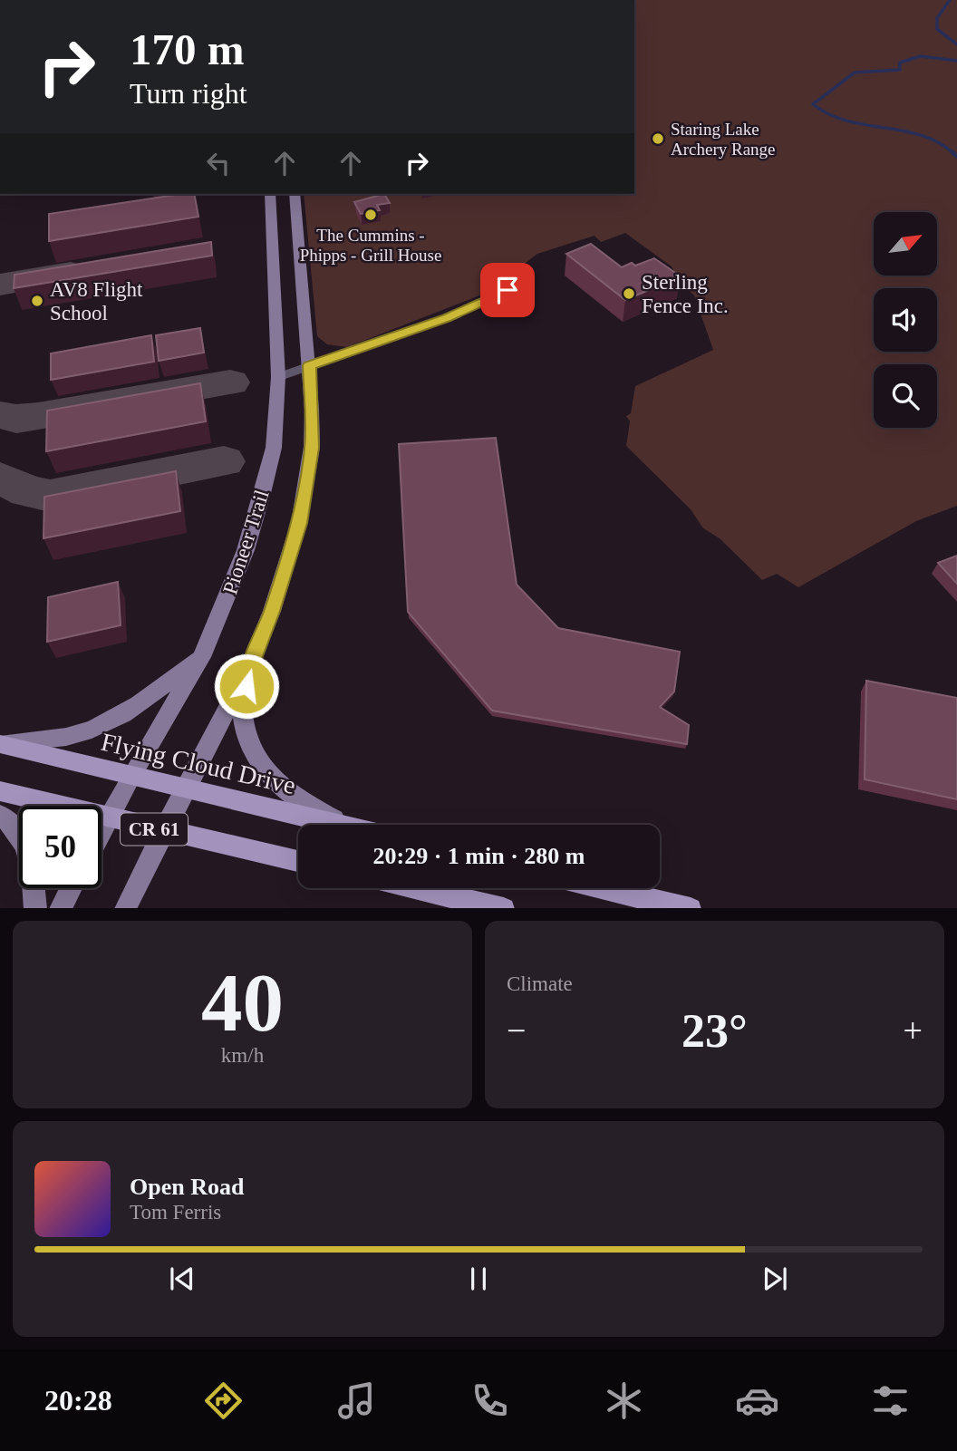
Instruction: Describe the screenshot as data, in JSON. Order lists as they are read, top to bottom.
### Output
{
  "streets": {
    "main road": ["Pioneer Trail", "Flying Cloud Drive", "CR 61"]
  },
  "crossings": [
    ["Pioneer Trail", "Flying Cloud Drive"],
    ["Pioneer Trail", "CR 61"]
  ],
  "places": [
    "Staring Lake Archery Range",
    "The Cummins - Phipps - Grill House",
    "Sterling Fence Inc.",
    "AV8 Flight School"
  ],
  "north": "top right",
  "page": {
    "turn": ["170 m", "Turn right"],
    "limit": "50",
    "trip": "20:29 · 1 min · 280 m",
    "tile": [
      ["40", "km/h"],
      "Climate"
    ],
    "heat": ["−", "23°", "+"],
    "song": ["Open Road", "Tom Ferris"],
    "tabs": "20:28"
  }
}
